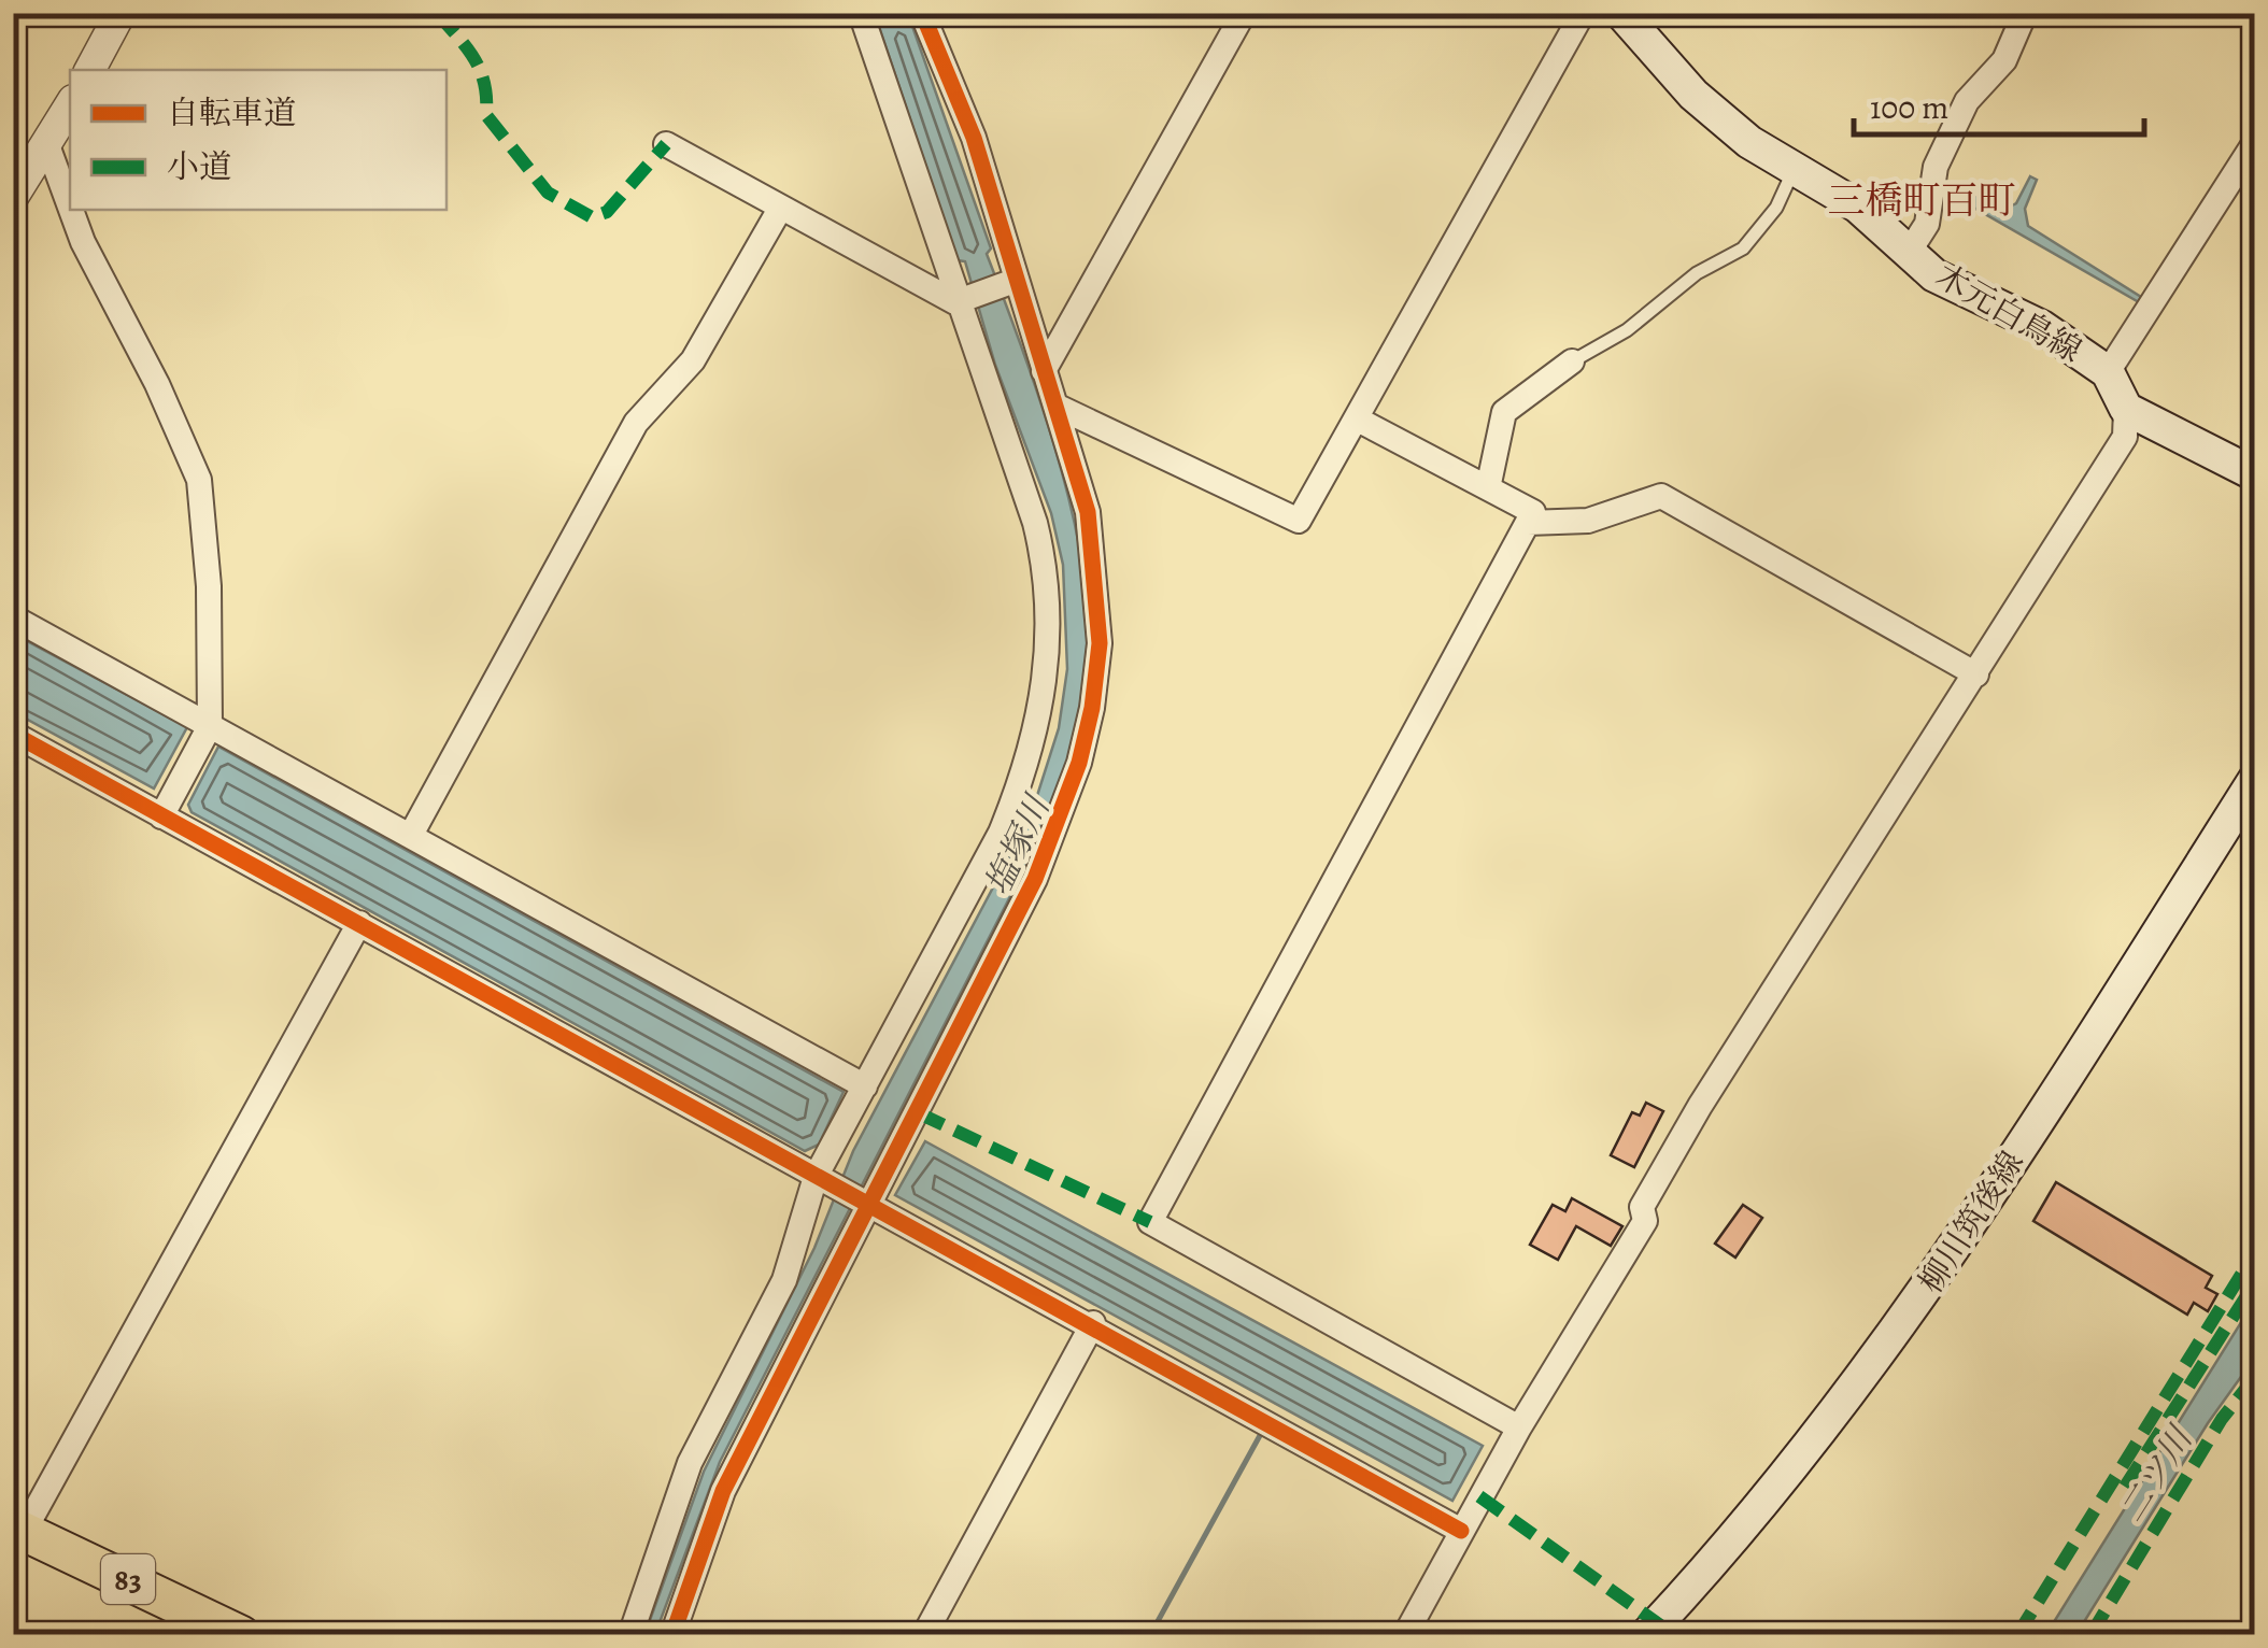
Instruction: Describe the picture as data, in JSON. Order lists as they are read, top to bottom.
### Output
{
  "streets": {
    "main road": ["木元白鳥線", "柳川筑後線", "83"]
  },
  "districts": ["三橋町百町"],
  "water": ["塩塚川", "二ツ川"],
  "legend": ["自転車道", "小道"],
  "scale_bar": "100 m"
}
